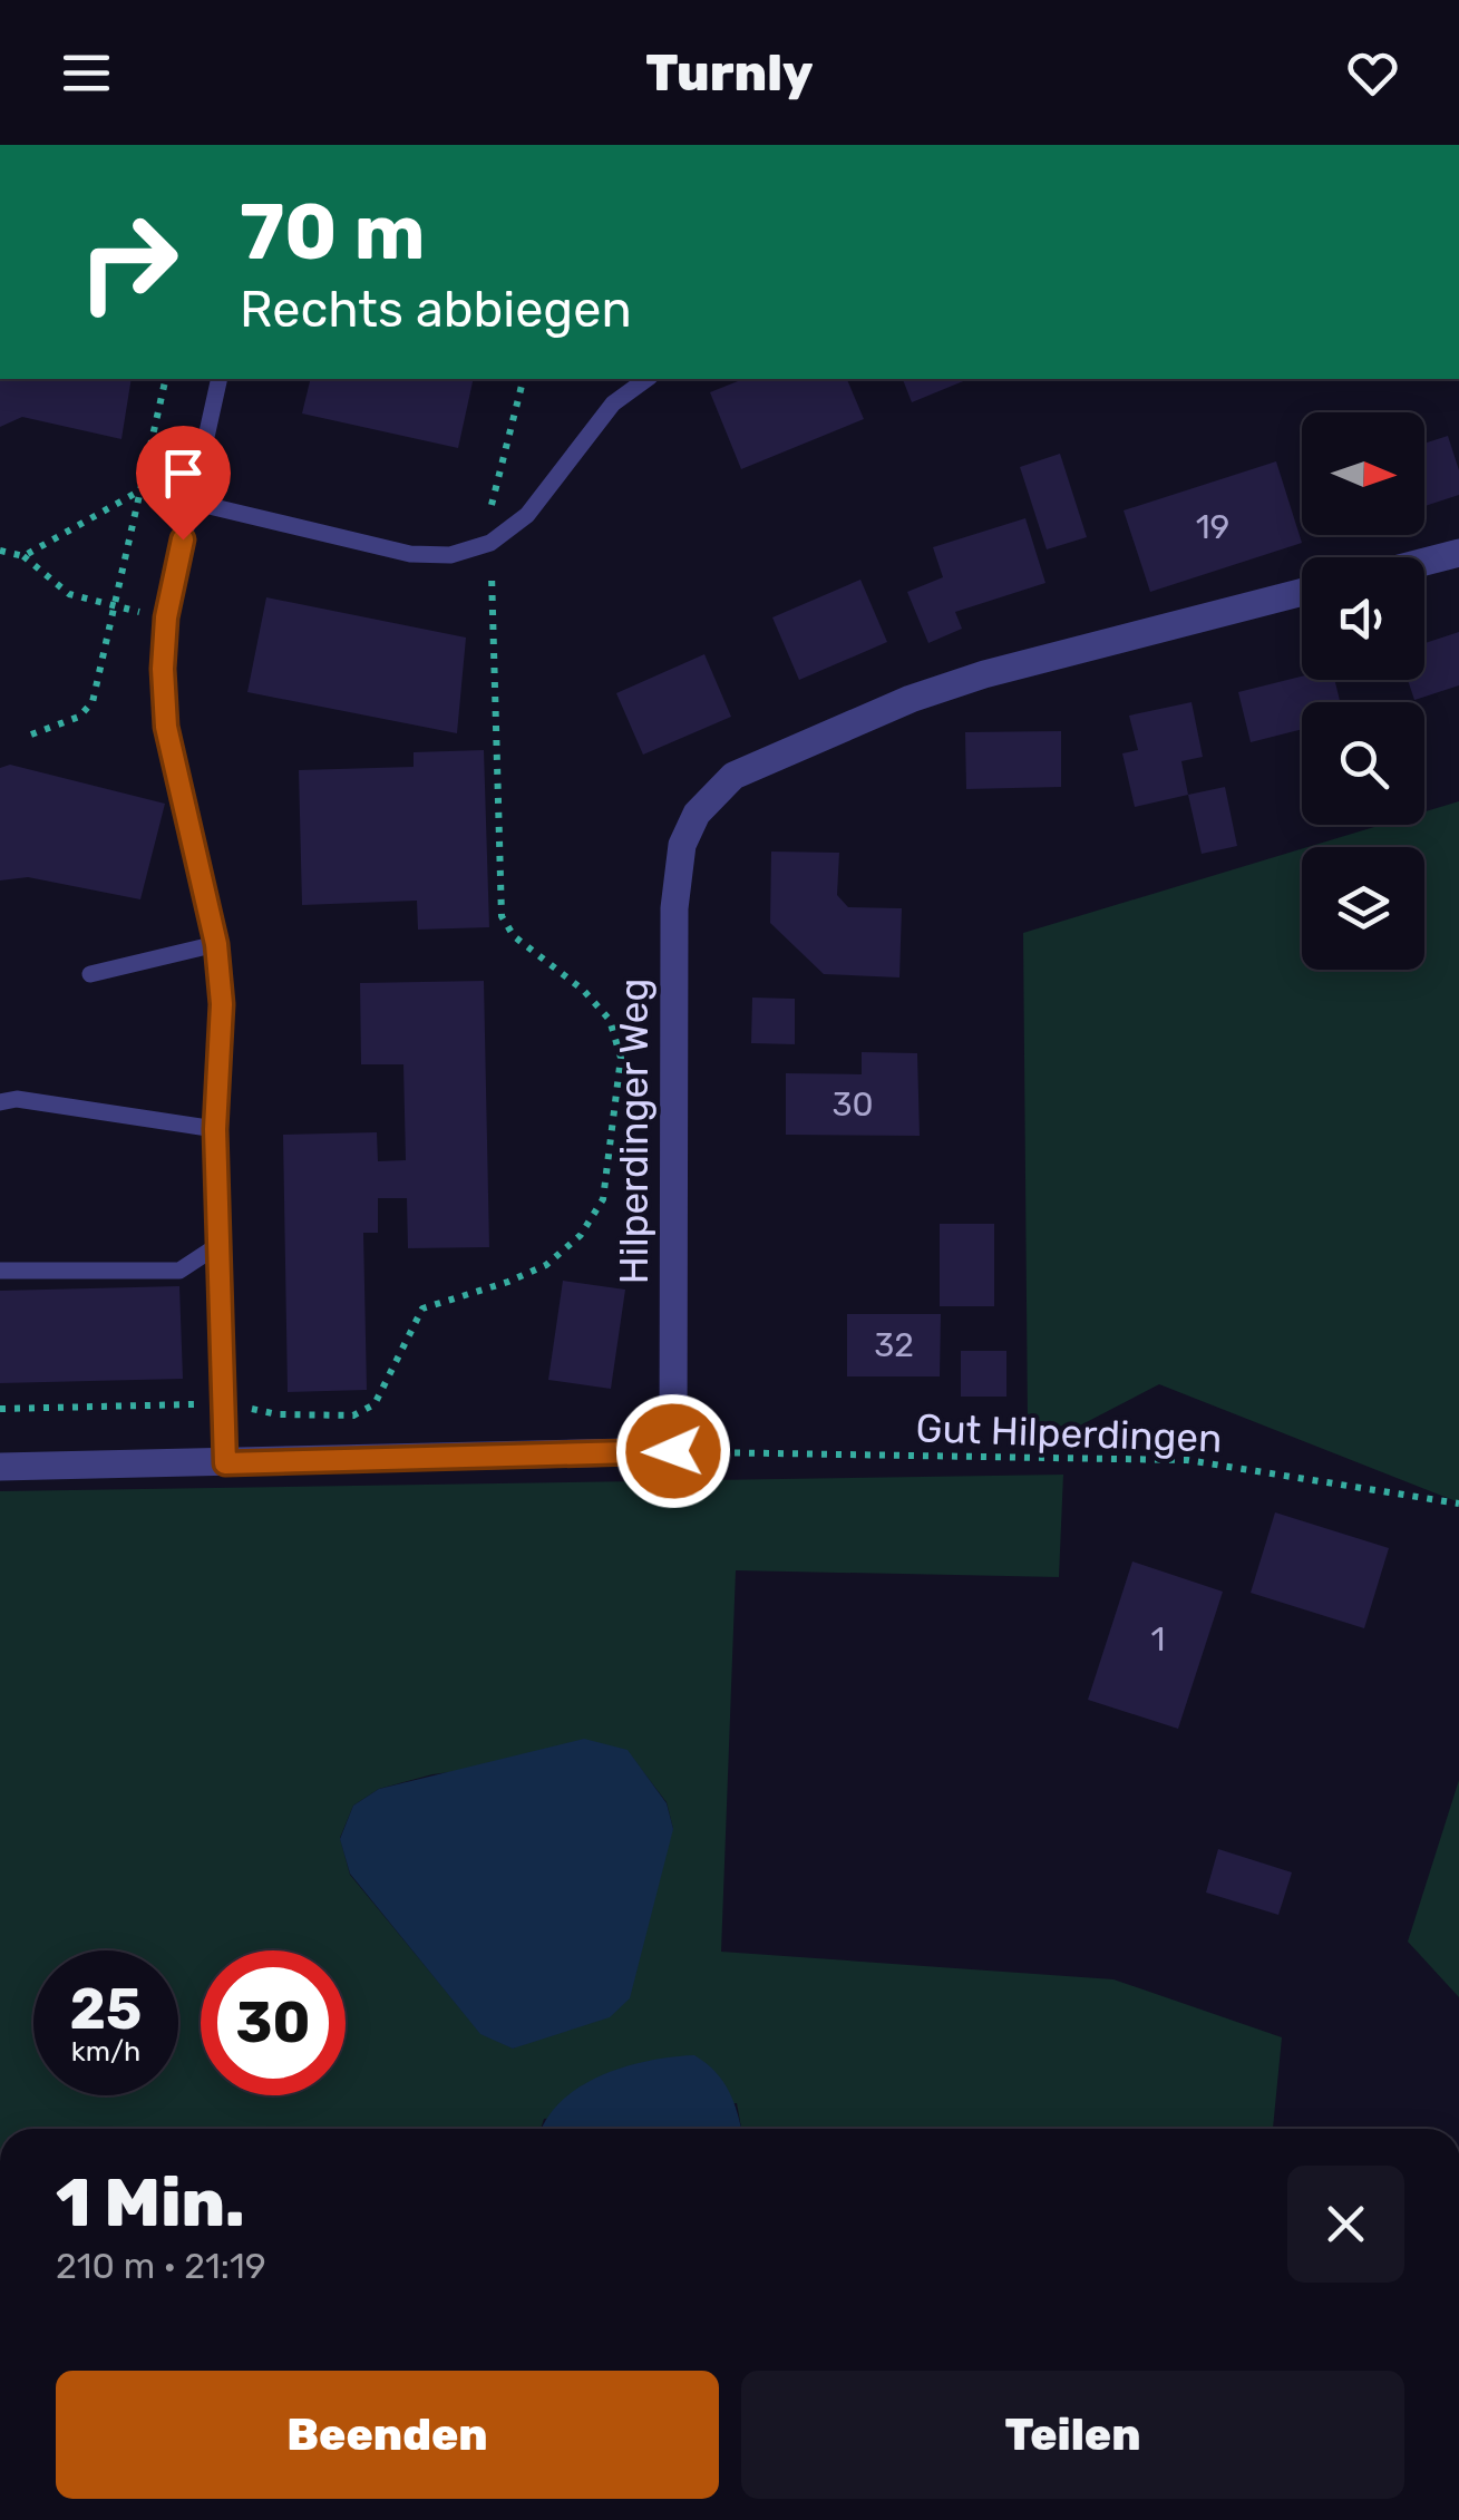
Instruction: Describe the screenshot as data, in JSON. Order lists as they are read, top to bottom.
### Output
{
  "streets": {
    "street": ["Hilperdinger Weg"],
    "path": ["Gut Hilperdingen"]
  },
  "crossings": [
    ["Hilperdinger Weg", "Gut Hilperdingen"]
  ],
  "house_numbers": [
    "19",
    "30",
    "32",
    "1"
  ],
  "north": "right",
  "page": {
    "header": "Turnly",
    "turn": ["70 m", "Rechts abbiegen"],
    "speed": "25 km/h",
    "limit": "30",
    "heading": ["1 Min.", "210 m · 21:19"],
    "buttons": ["Beenden", "Teilen"]
  }
}
